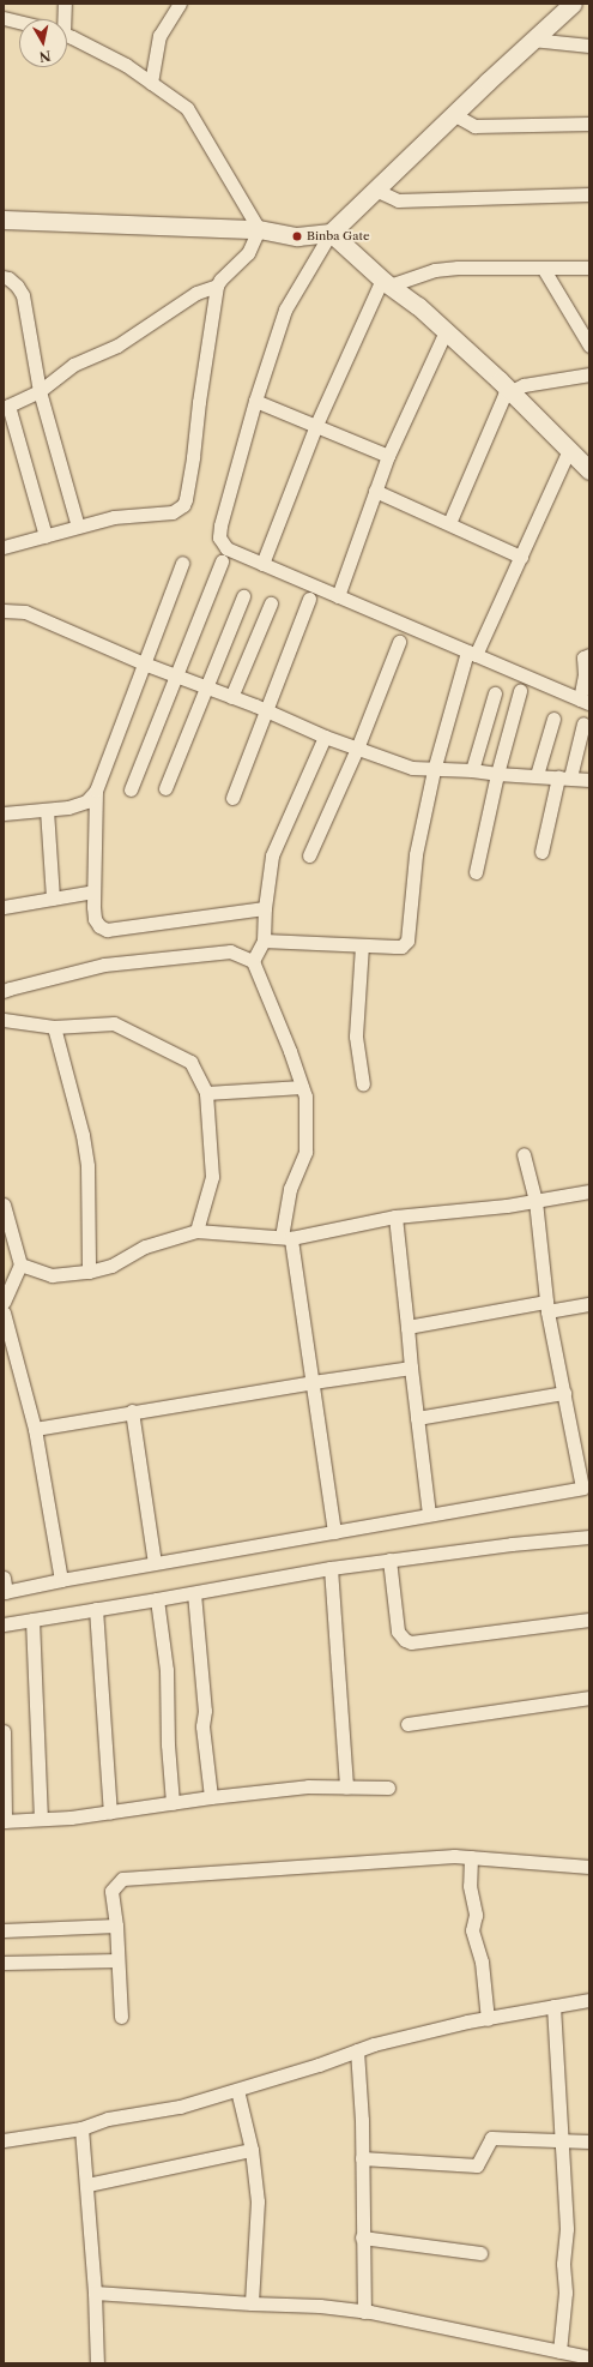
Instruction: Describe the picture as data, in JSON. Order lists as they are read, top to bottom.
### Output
{
  "places": ["Binba Gate"],
  "north": "bottom"
}
